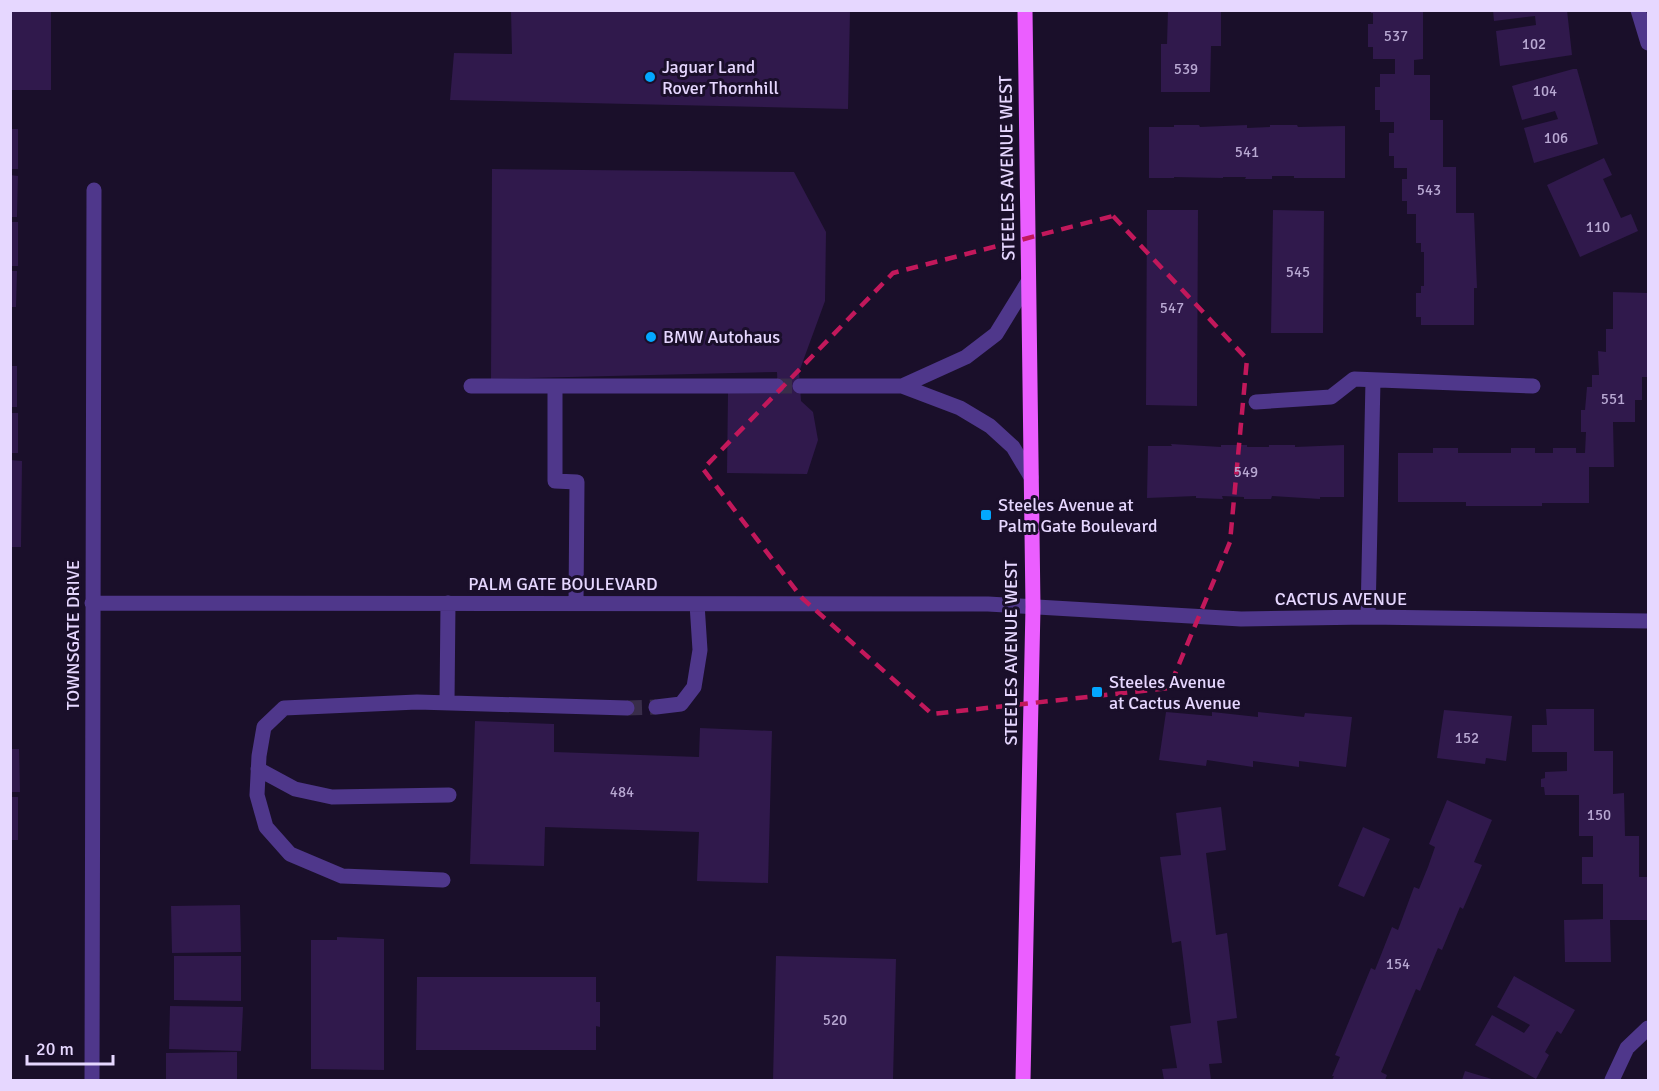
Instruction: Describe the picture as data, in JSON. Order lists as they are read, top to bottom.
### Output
{
  "streets": {
    "main road": ["STEELES AVENUE WEST"],
    "street": ["PALM GATE BOULEVARD", "CACTUS AVENUE", "TOWNSGATE DRIVE"]
  },
  "crossings": [
    ["STEELES AVENUE WEST", "PALM GATE BOULEVARD"],
    ["STEELES AVENUE WEST", "CACTUS AVENUE"],
    ["PALM GATE BOULEVARD", "CACTUS AVENUE"],
    ["PALM GATE BOULEVARD", "TOWNSGATE DRIVE"]
  ],
  "places": {
    "other": ["Jaguar Land Rover Thornhill", "BMW Autohaus"],
    "transit": ["Steeles Avenue at Palm Gate Boulevard", "Steeles Avenue at Cactus Avenue"]
  },
  "house_numbers": [
    "537",
    "102",
    "539",
    "104",
    "106",
    "541",
    "543",
    "110",
    "545",
    "547",
    "551",
    "549",
    "152",
    "484",
    "150",
    "154",
    "520"
  ],
  "scale_bar": "20 m"
}
